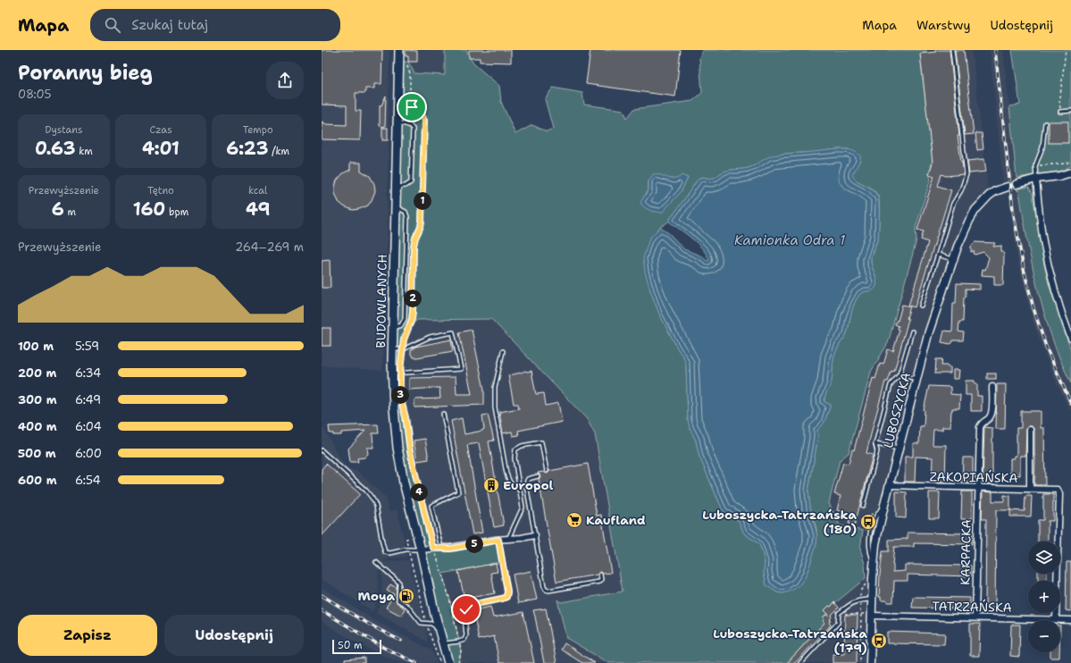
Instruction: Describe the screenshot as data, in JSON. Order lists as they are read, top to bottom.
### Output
{
  "streets": {
    "main road": ["BUDOWLANYCH"],
    "street": [
      "LUBOSZYCKA",
      "ZAKOPIAŃSKA",
      "KARPACKA",
      "TATRZAŃSKA"
    ]
  },
  "crossings": [
    ["LUBOSZYCKA", "ZAKOPIAŃSKA"],
    ["LUBOSZYCKA", "TATRZAŃSKA"],
    ["ZAKOPIAŃSKA", "KARPACKA"],
    ["ZAKOPIAŃSKA", "TATRZAŃSKA"],
    ["KARPACKA", "TATRZAŃSKA"]
  ],
  "water": ["Kamionka Odra 1"],
  "places": {
    "building": ["Europol"],
    "supermarket": ["Kaufland"],
    "bus stop": ["Luboszycka-Tatrzańska (180)", "Luboszycka-Tatrzańska (179)"],
    "fuel station": ["Moya"]
  },
  "scale_bar": "50 m",
  "page": {
    "header": "Mapa",
    "search": "Szukaj tutaj",
    "nav": ["Mapa", "Warstwy", "Udostępnij"],
    "heading": ["Poranny bieg", "08:05"],
    "stats": [
      ["Dystans", "0.63 km"],
      ["Czas", "4:01"],
      ["Tempo", "6:23 /km"],
      ["Przewyższenie", "6 m"],
      ["Tętno", "160 bpm"],
      ["kcal", "49"]
    ],
    "pins": [
      "1",
      "2",
      "3",
      "4",
      "5"
    ],
    "chart": ["Przewyższenie", "264–269 m"],
    "list": [
      {
        "name": "100 m",
        "note": "5:59"
      },
      {
        "name": "200 m",
        "note": "6:34"
      },
      {
        "name": "300 m",
        "note": "6:49"
      },
      {
        "name": "400 m",
        "note": "6:04"
      },
      {
        "name": "500 m",
        "note": "6:00"
      },
      {
        "name": "600 m",
        "note": "6:54"
      }
    ],
    "map_buttons": ["+", "−"],
    "buttons": ["Zapisz", "Udostępnij"],
    "scale": "50 m"
  }
}
